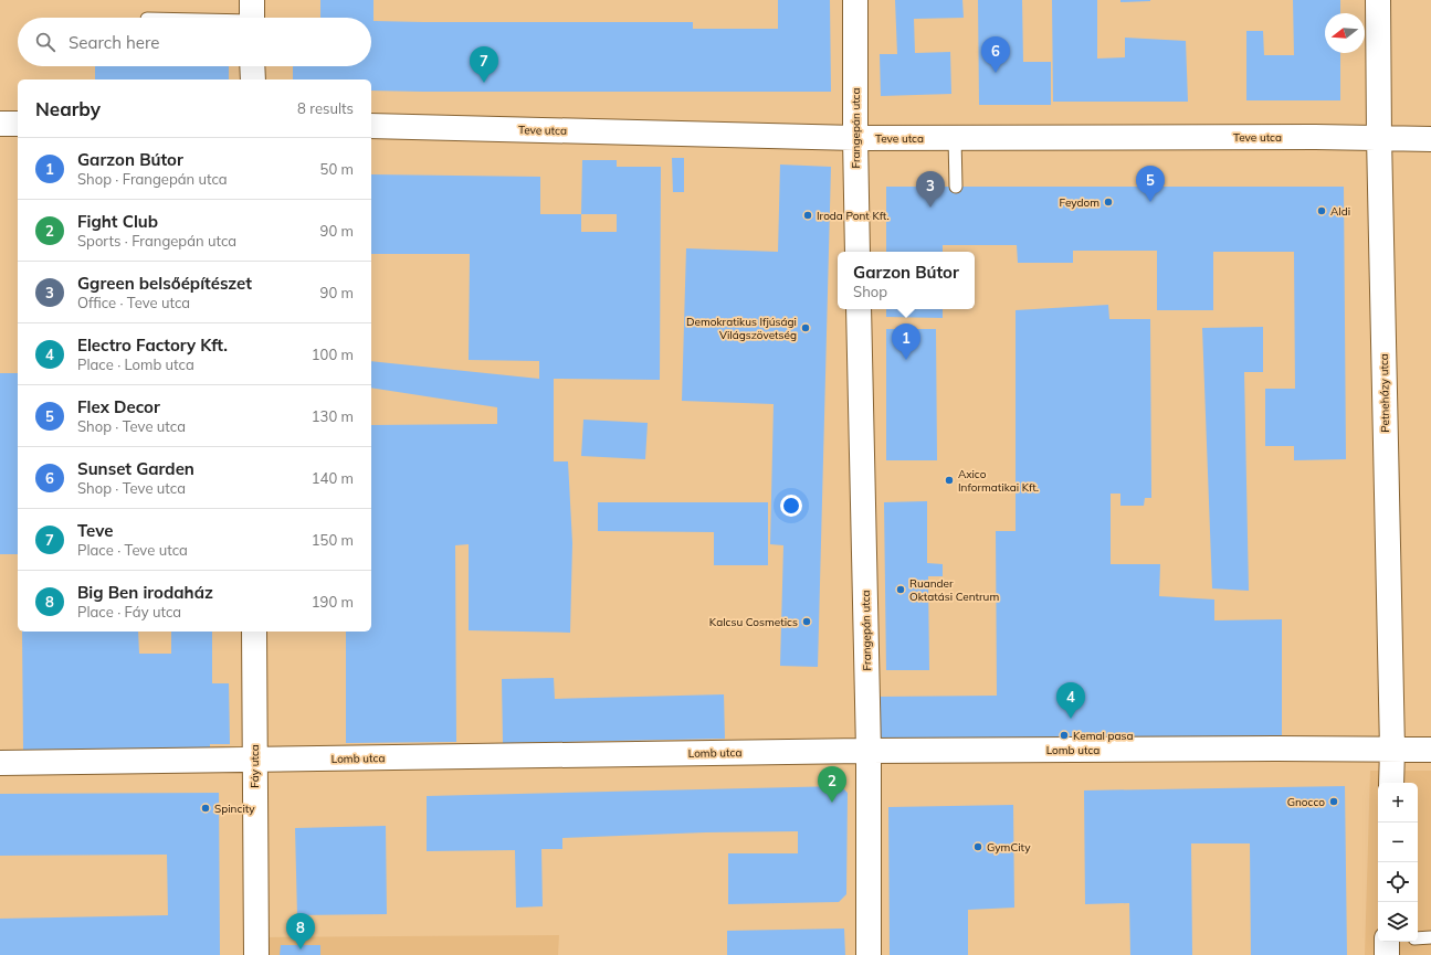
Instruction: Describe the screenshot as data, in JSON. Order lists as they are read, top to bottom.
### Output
{
  "streets": {
    "street": [
      "Frangepán utca",
      "Teve utca",
      "Petneházy utca",
      "Lomb utca",
      "Fáy utca"
    ]
  },
  "crossings": [
    ["Frangepán utca", "Teve utca"],
    ["Frangepán utca", "Lomb utca"],
    ["Teve utca", "Petneházy utca"],
    ["Petneházy utca", "Lomb utca"],
    ["Lomb utca", "Fáy utca"]
  ],
  "places": [
    "Feydom",
    "Aldi",
    "Iroda Pont Kft.",
    "Demokratikus Ifjúsági Világszövetség",
    "Axico Informatikai Kft.",
    "Ruander Oktatási Centrum",
    "Kalcsu Cosmetics",
    "Kemal pasa",
    "Gnocco",
    "Spincity",
    "GymCity"
  ],
  "north": "left",
  "page": {
    "search": "Search here",
    "pins": [
      "6",
      "7",
      "5",
      "3",
      "1",
      "4",
      "2",
      "8"
    ],
    "heading": ["Nearby", "8 results"],
    "list": [
      {
        "mark": "1",
        "name": "Garzon Bútor",
        "note": "Shop · Frangepán utca",
        "value": "50 m"
      },
      {
        "mark": "2",
        "name": "Fight Club",
        "note": "Sports · Frangepán utca",
        "value": "90 m"
      },
      {
        "mark": "3",
        "name": "Ggreen belsőépítészet",
        "note": "Office · Teve utca",
        "value": "90 m"
      },
      {
        "mark": "4",
        "name": "Electro Factory Kft.",
        "note": "Place · Lomb utca",
        "value": "100 m"
      },
      {
        "mark": "5",
        "name": "Flex Decor",
        "note": "Shop · Teve utca",
        "value": "130 m"
      },
      {
        "mark": "6",
        "name": "Sunset Garden",
        "note": "Shop · Teve utca",
        "value": "140 m"
      },
      {
        "mark": "7",
        "name": "Teve",
        "note": "Place · Teve utca",
        "value": "150 m"
      },
      {
        "mark": "8",
        "name": "Big Ben irodaház",
        "note": "Place · Fáy utca",
        "value": "190 m"
      }
    ],
    "popup": ["Garzon Bútor", "Shop"],
    "map_buttons": ["+", "−"]
  }
}
